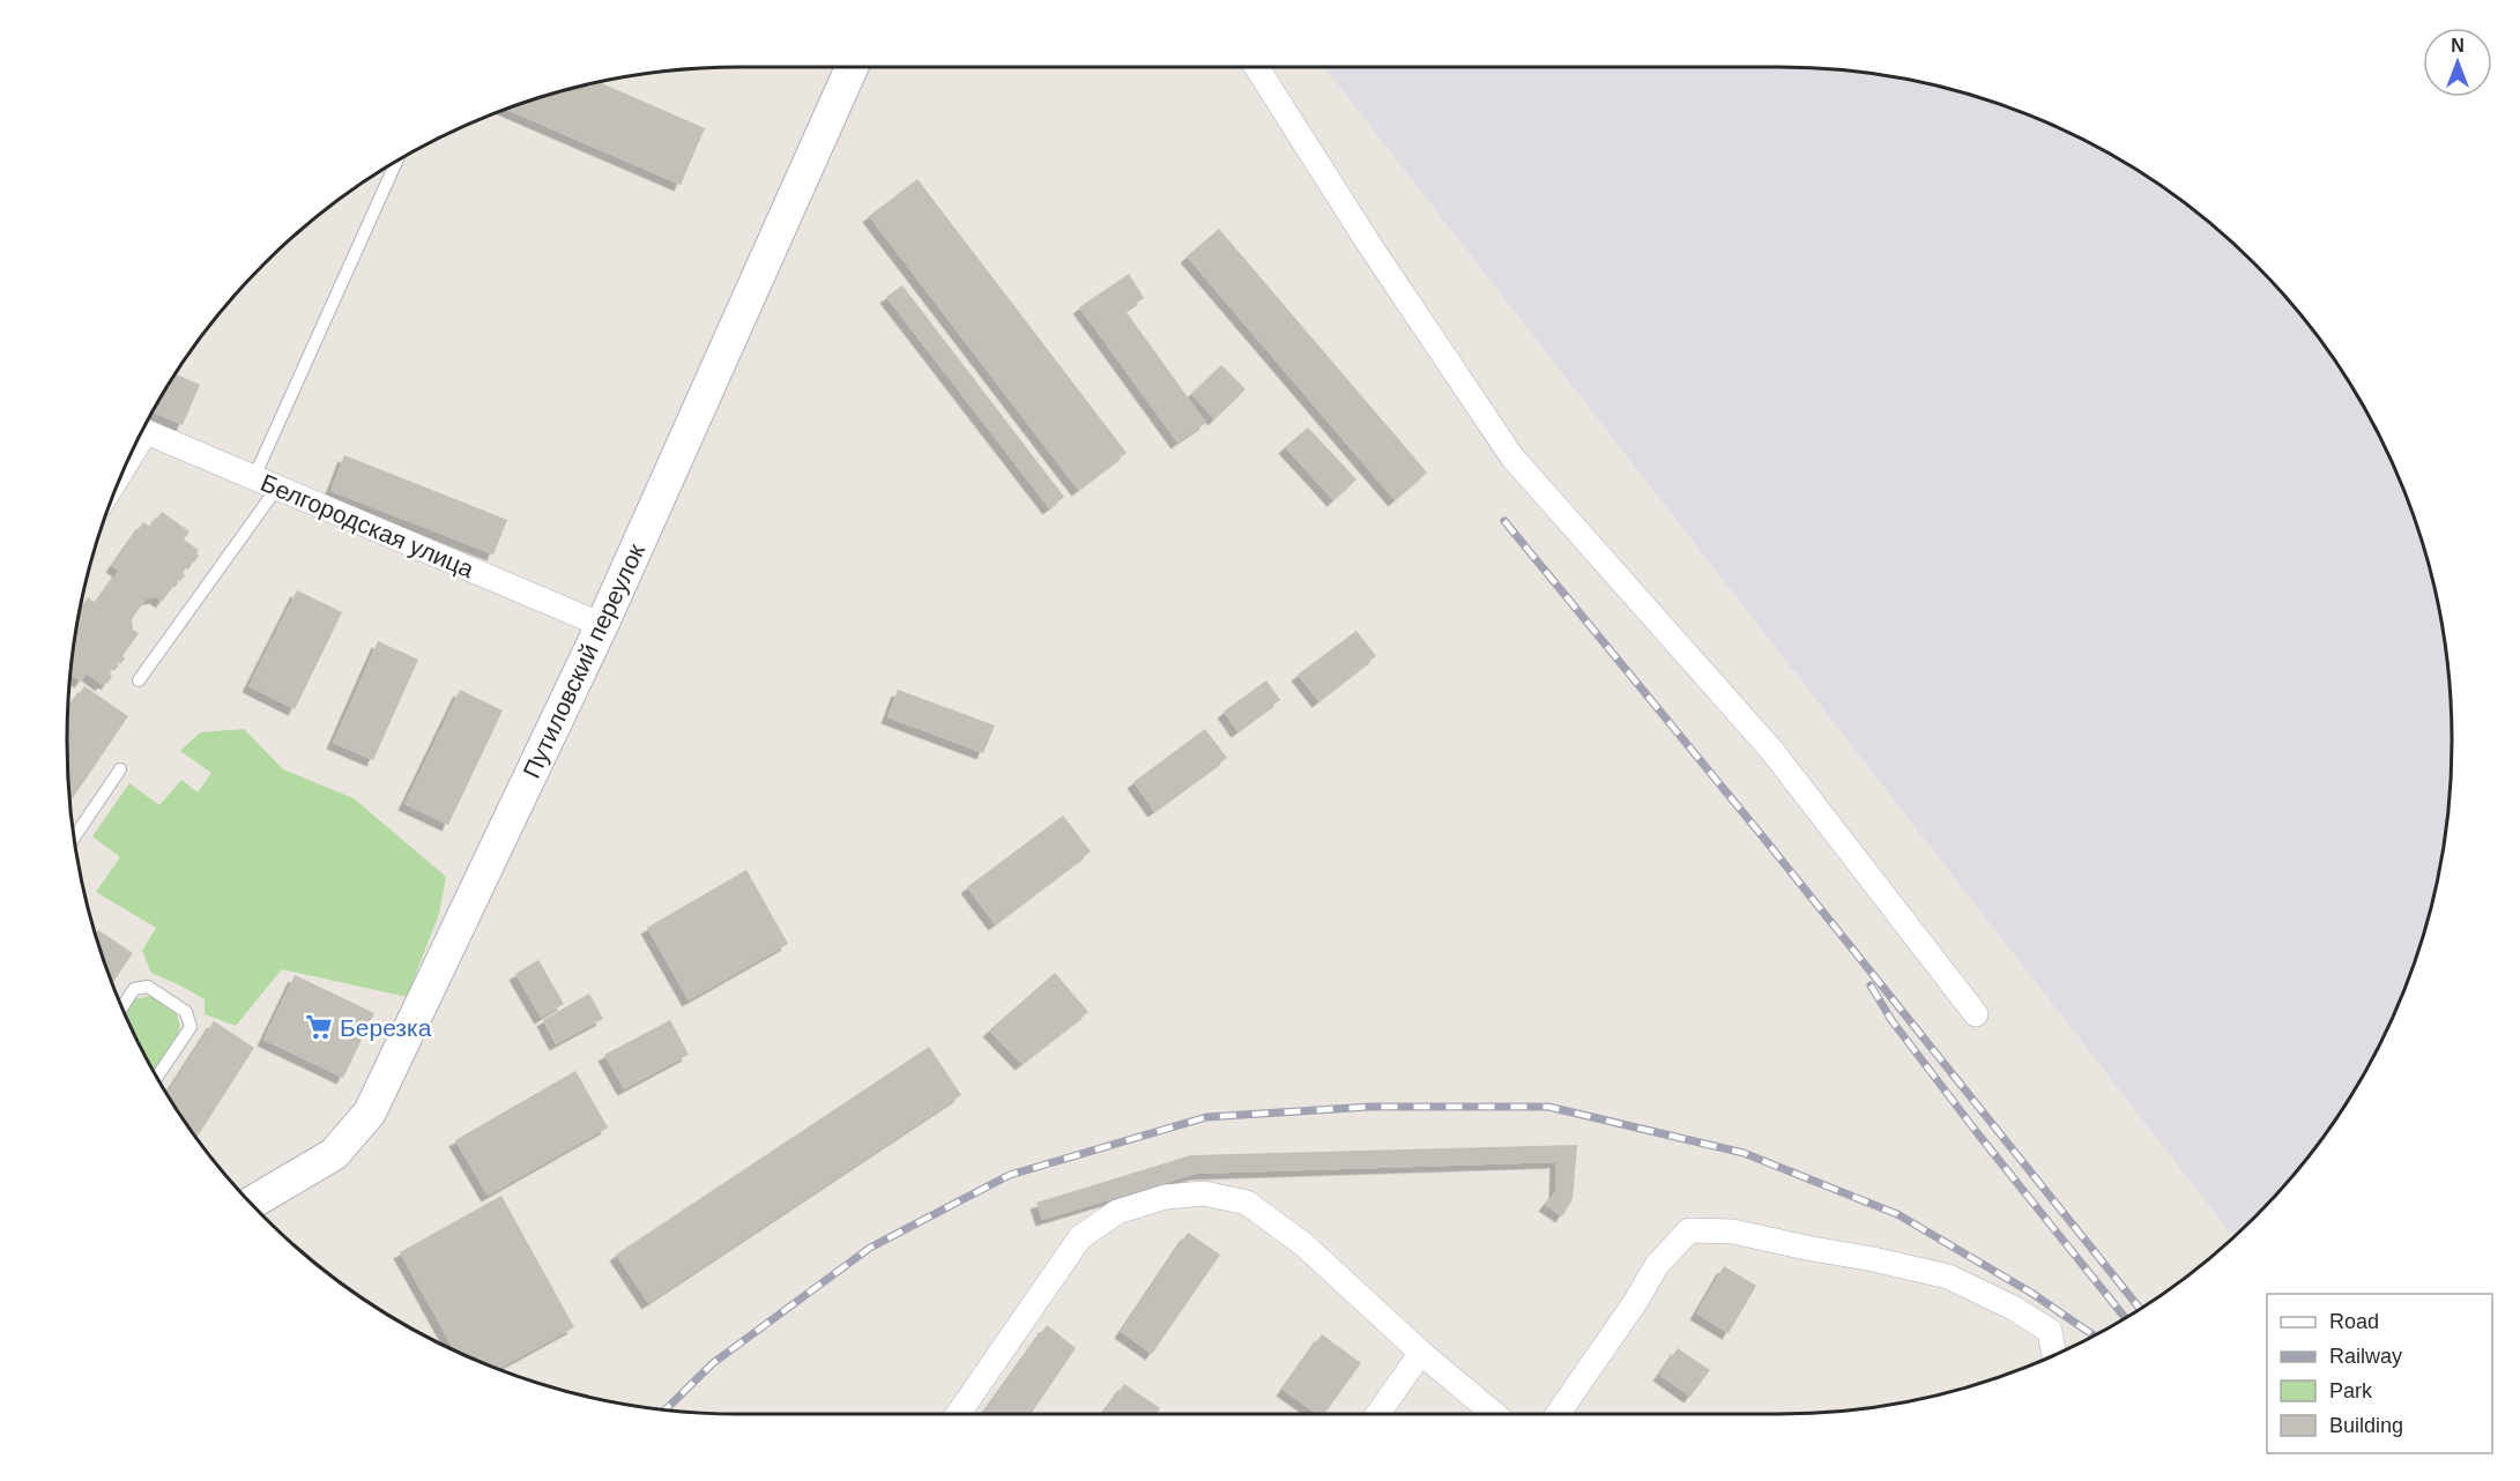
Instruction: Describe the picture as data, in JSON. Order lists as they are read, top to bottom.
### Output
{
  "streets": {
    "main road": ["Путиловский переулок"],
    "street": ["Белгородская улица"]
  },
  "crossings": [
    ["Белгородская улица", "Путиловский переулок"]
  ],
  "places": {
    "supermarket": ["Березка"]
  },
  "legend": [
    "Road",
    "Railway",
    "Park",
    "Building"
  ],
  "north": "top"
}
